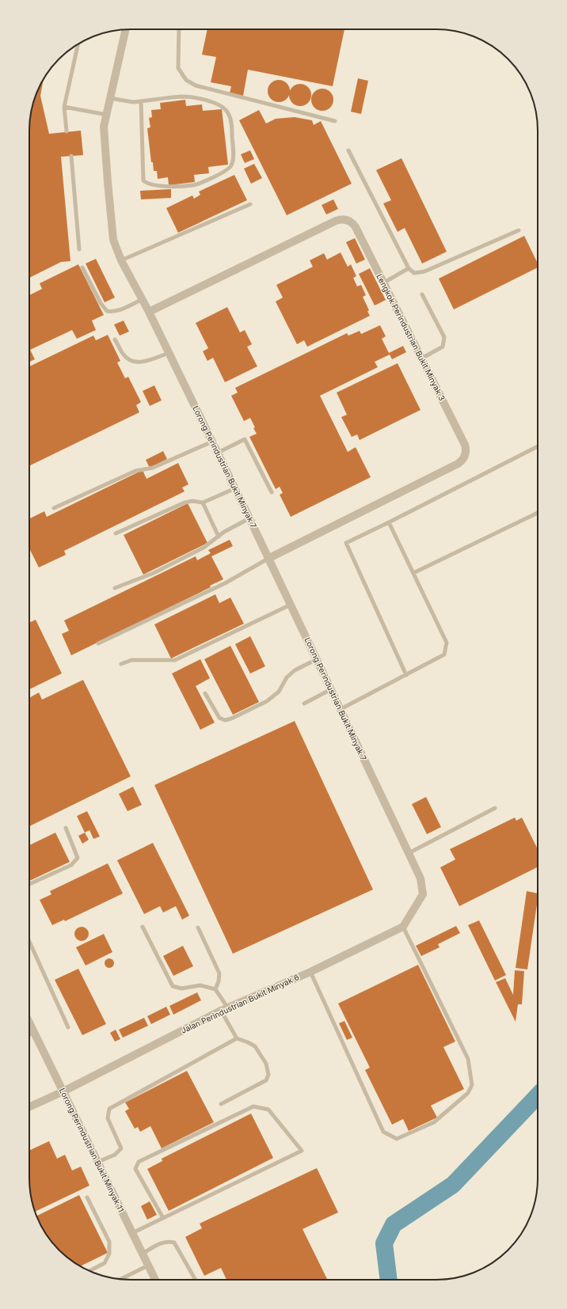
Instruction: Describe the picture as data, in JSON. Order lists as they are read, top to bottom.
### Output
{
  "streets": {
    "street": [
      "Lengkok Perindustrian Bukit Minyak 3",
      "Lorong Perindustrian Bukit Minyak 7",
      "Jalan Perindustrian Bukit Minyak 6",
      "Lorong Perindustrian Bukit Minyak 11"
    ]
  },
  "crossings": [
    ["Lengkok Perindustrian Bukit Minyak 3", "Lorong Perindustrian Bukit Minyak 7"],
    ["Lorong Perindustrian Bukit Minyak 7", "Jalan Perindustrian Bukit Minyak 6"],
    ["Jalan Perindustrian Bukit Minyak 6", "Lorong Perindustrian Bukit Minyak 11"]
  ]
}
